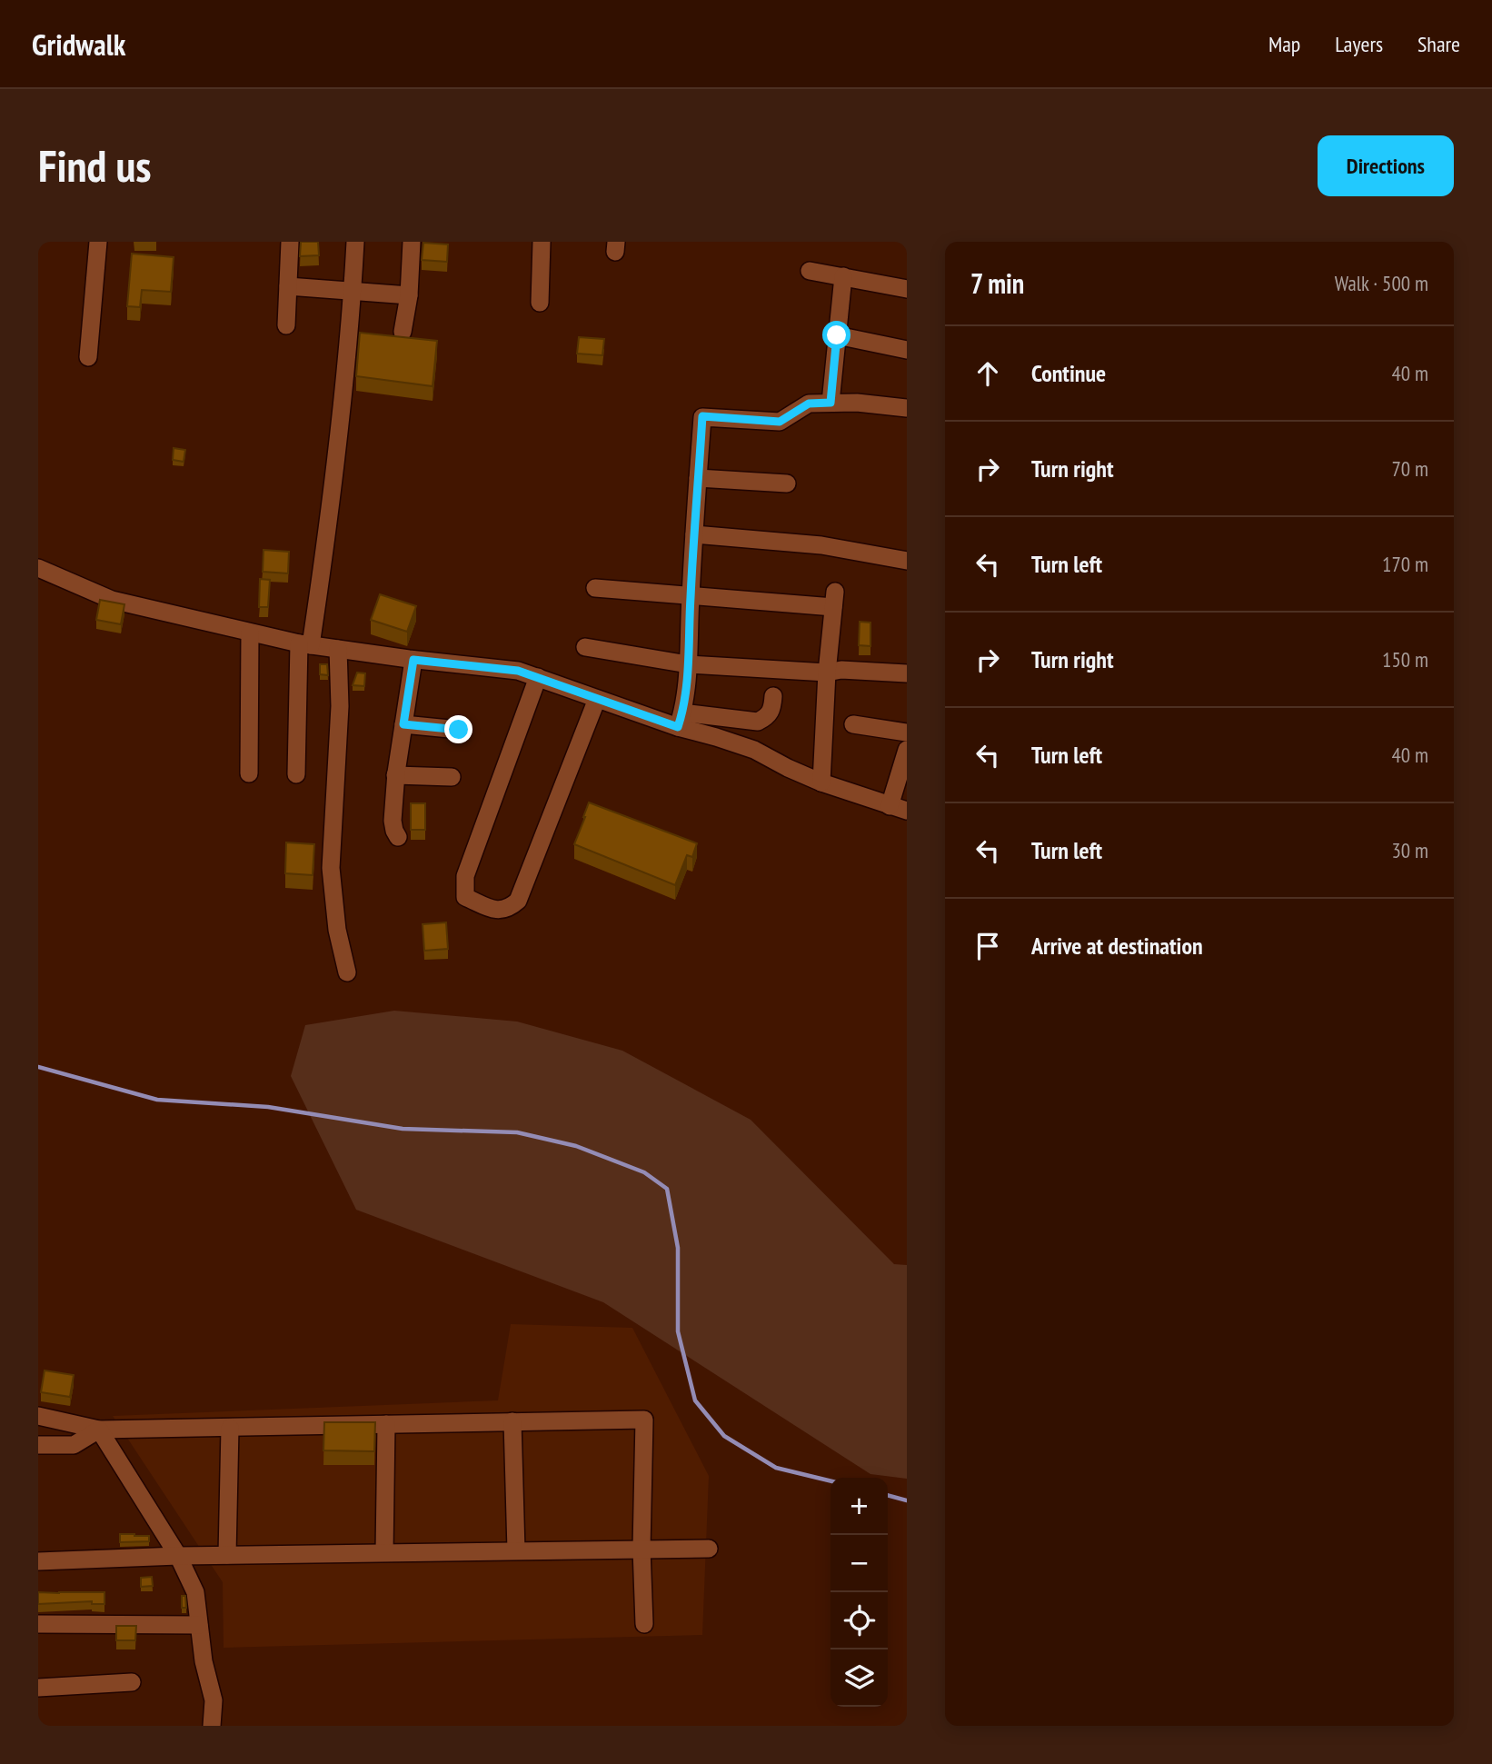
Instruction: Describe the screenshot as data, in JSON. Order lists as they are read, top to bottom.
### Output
{
  "page": {
    "header": "Gridwalk",
    "nav": ["Map", "Layers", "Share"],
    "buttons": "Directions",
    "title": "Find us",
    "heading": ["7 min", "Walk · 500 m"],
    "list": [
      ["Continue", "40 m"],
      ["Turn right", "70 m"],
      ["Turn left", "170 m"],
      ["Turn right", "150 m"],
      ["Turn left", "40 m"],
      ["Turn left", "30 m"],
      "Arrive at destination"
    ],
    "map_buttons": ["+", "−"]
  }
}
